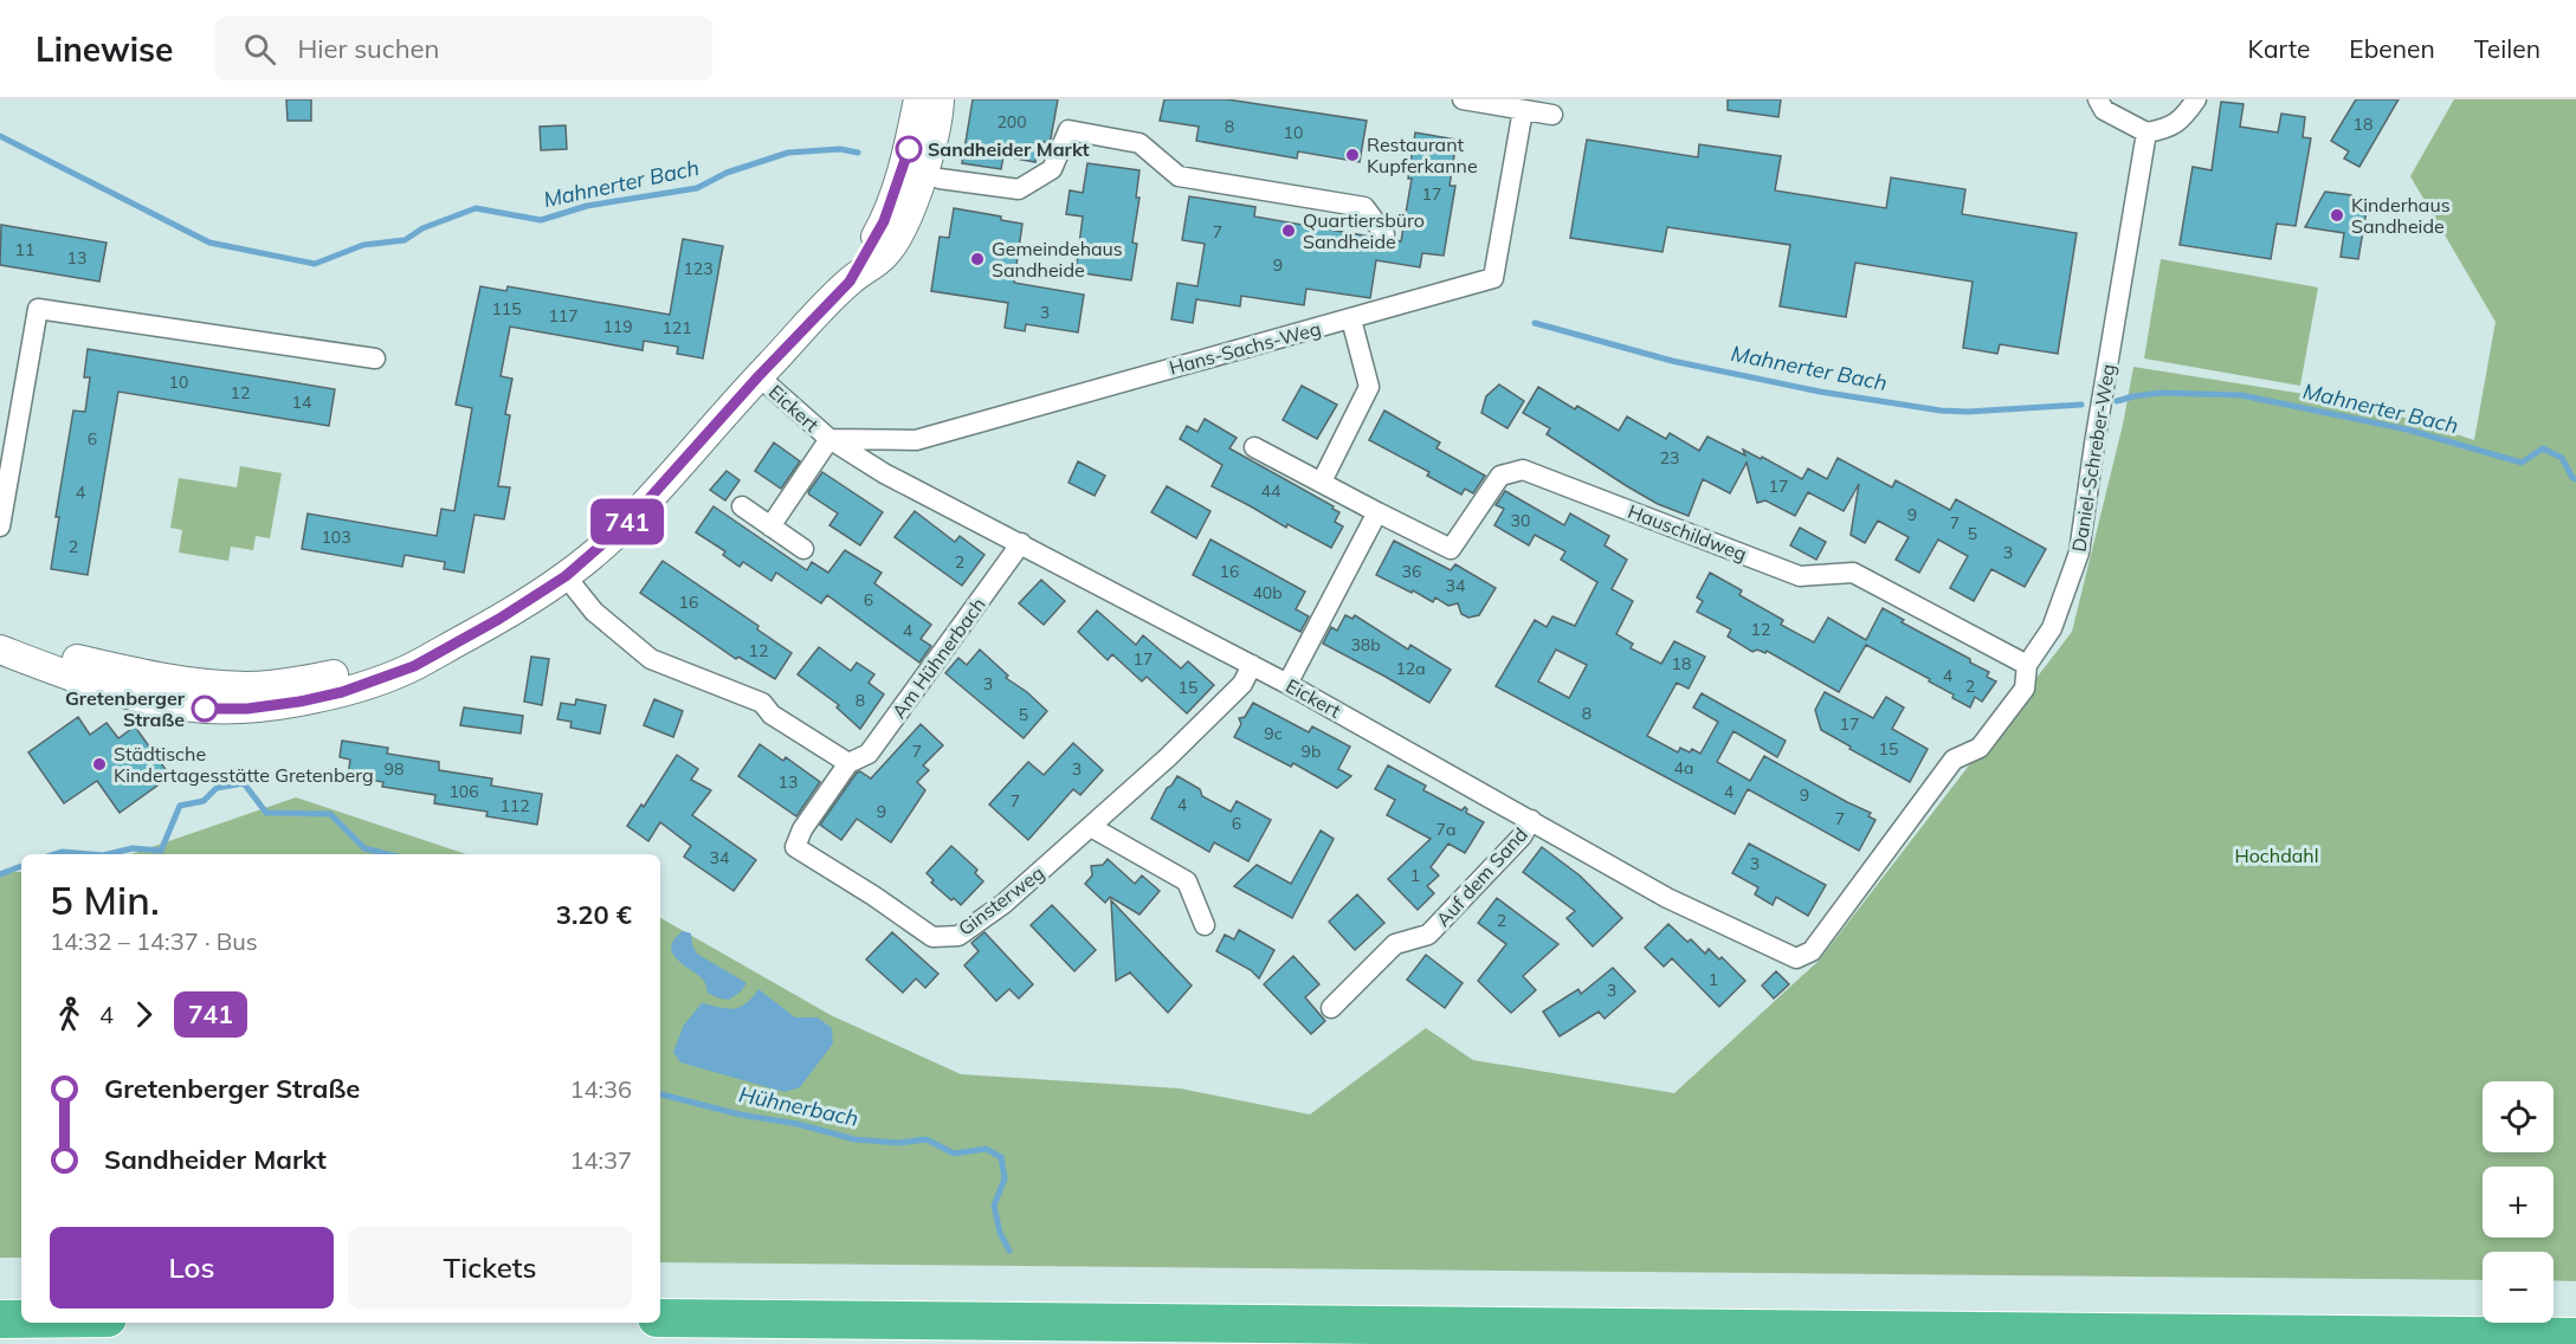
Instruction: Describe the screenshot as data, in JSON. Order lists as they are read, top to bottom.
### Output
{
  "streets": {
    "street": [
      "Hans-Sachs-Weg",
      "Eickert",
      "Daniel-Schreber-Weg",
      "Hauschildweg",
      "Am Hühnerbach",
      "Auf dem Sand",
      "Ginsterweg"
    ]
  },
  "crossings": [
    ["Hans-Sachs-Weg", "Eickert"],
    ["Eickert", "Daniel-Schreber-Weg"],
    ["Eickert", "Am Hühnerbach"],
    ["Eickert", "Auf dem Sand"],
    ["Eickert", "Ginsterweg"],
    ["Daniel-Schreber-Weg", "Hauschildweg"],
    ["Am Hühnerbach", "Ginsterweg"]
  ],
  "water": ["Mahnerter Bach", "Hühnerbach"],
  "parks": ["Hochdahl"],
  "places": [
    "Sandheider Markt",
    "Restaurant Kupferkanne",
    "Kinderhaus Sandheide",
    "Quartiersbüro Sandheide",
    "Gemeindehaus Sandheide",
    "Gretenberger Straße",
    "Städtische Kindertagesstätte Gretenberg"
  ],
  "lines": ["bus line 741"],
  "house_numbers": [
    "200",
    "18",
    "8",
    "10",
    "17",
    "7",
    "11",
    "13",
    "9",
    "123",
    "115",
    "3",
    "117",
    "119",
    "121",
    "10",
    "12",
    "14",
    "6",
    "23",
    "17",
    "44",
    "4",
    "9",
    "30",
    "7",
    "5",
    "103",
    "2",
    "3",
    "2",
    "16",
    "36",
    "34",
    "40b",
    "6",
    "16",
    "12",
    "4",
    "38b",
    "12",
    "17",
    "18",
    "12a",
    "4",
    "3",
    "2",
    "15",
    "8",
    "8",
    "5",
    "17",
    "9c",
    "15",
    "7",
    "9b",
    "4a",
    "98",
    "3",
    "13",
    "106",
    "4",
    "9",
    "7",
    "4",
    "112",
    "9",
    "7",
    "6",
    "7a",
    "34",
    "3",
    "1",
    "2",
    "1",
    "3"
  ],
  "page": {
    "header": "Linewise",
    "search": "Hier suchen",
    "nav": ["Karte", "Ebenen", "Teilen"],
    "on_map": "741",
    "heading": ["5 Min.", "14:32 – 14:37 · Bus", "3.20 €"],
    "legs": ["4", "741"],
    "list": [
      {
        "name": "Gretenberger Straße",
        "value": "14:36"
      },
      {
        "name": "Sandheider Markt",
        "value": "14:37"
      }
    ],
    "map_buttons": ["+", "−"],
    "buttons": ["Los", "Tickets"]
  }
}
